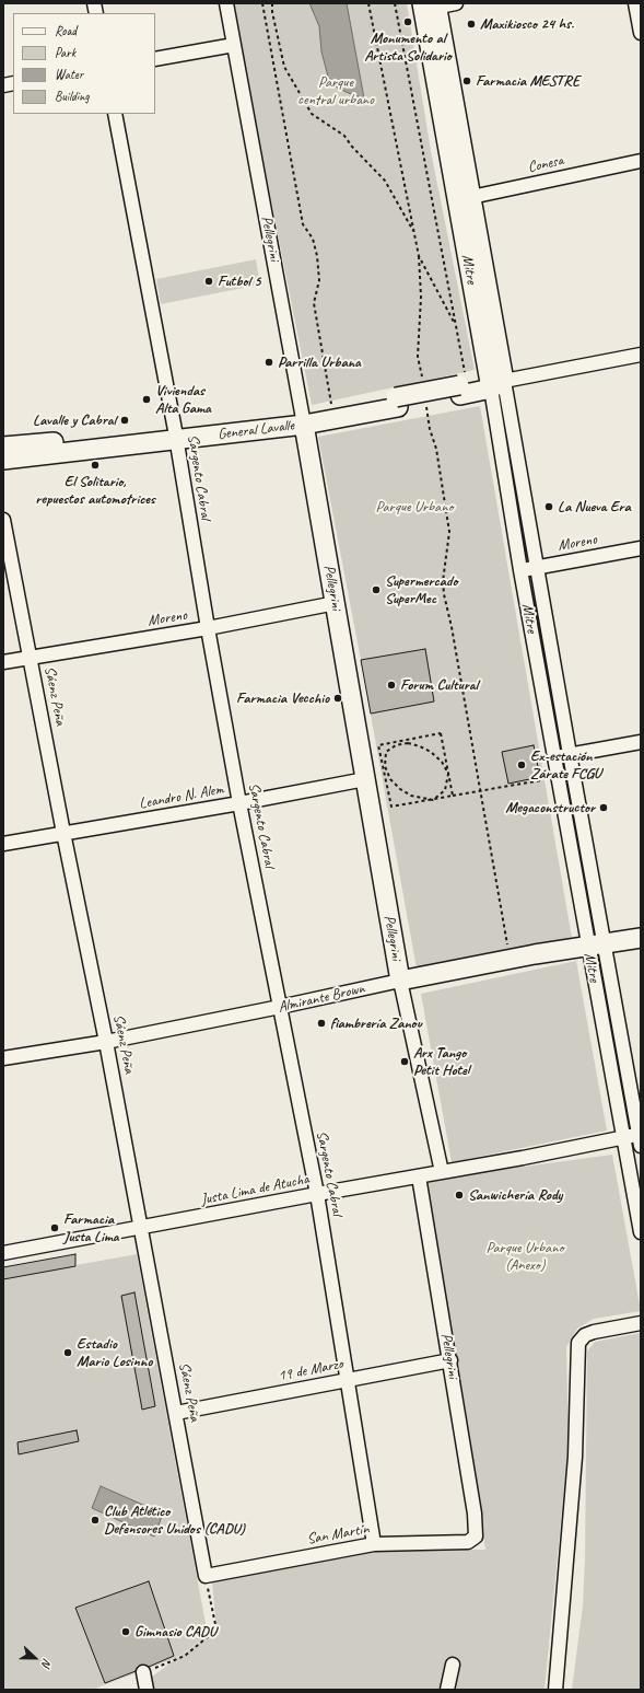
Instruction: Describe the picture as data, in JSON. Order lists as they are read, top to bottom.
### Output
{
  "streets": {
    "main road": [
      "Pellegrini",
      "Mitre",
      "General Lavalle",
      "Almirante Brown"
    ],
    "street": [
      "Conesa",
      "Sargento Cabral",
      "Moreno",
      "Sáenz Peña",
      "Leandro N. Alem",
      "Justa Lima de Atucha",
      "19 de Marzo",
      "San Martín"
    ]
  },
  "crossings": [
    ["Conesa", "Mitre"],
    ["Pellegrini", "General Lavalle"],
    ["Pellegrini", "Moreno"],
    ["Pellegrini", "Leandro N. Alem"],
    ["Pellegrini", "Almirante Brown"],
    ["Pellegrini", "Justa Lima de Atucha"],
    ["Pellegrini", "19 de Marzo"],
    ["Pellegrini", "San Martín"],
    ["Mitre", "General Lavalle"],
    ["Mitre", "Moreno"],
    ["Mitre", "Almirante Brown"],
    ["Mitre", "Justa Lima de Atucha"],
    ["General Lavalle", "Sargento Cabral"],
    ["Sargento Cabral", "Moreno"],
    ["Sargento Cabral", "Leandro N. Alem"],
    ["Sargento Cabral", "Almirante Brown"],
    ["Sargento Cabral", "Justa Lima de Atucha"],
    ["Sargento Cabral", "19 de Marzo"],
    ["Sargento Cabral", "San Martín"],
    ["Moreno", "Sáenz Peña"],
    ["Sáenz Peña", "Leandro N. Alem"],
    ["Sáenz Peña", "Almirante Brown"],
    ["Sáenz Peña", "Justa Lima de Atucha"],
    ["Sáenz Peña", "19 de Marzo"],
    ["Sáenz Peña", "San Martín"]
  ],
  "parks": ["Parque central urbano", "Parque Urbano", "Parque Urbano (Anexo)"],
  "places": [
    "Monumento al Artista Solidario",
    "Maxikiosco 24 hs.",
    "Farmacia MESTRE",
    "Futbol 5",
    "Parrilla Urbana",
    "Viviendas Alta Gama",
    "Lavalle y Cabral",
    "El Solitario, repuestos automotrices",
    "La Nueva Era",
    "Supermercado SuperMec",
    "Forum Cultural",
    "Farmacia Vecchio",
    "Ex-estación Zárate FCGU",
    "Megaconstructor",
    "fiambrería Zanou",
    "Arx Tango Petit Hotel",
    "Sanwichería Rody",
    "Farmacia Justa Lima",
    "Estadio Mario Losinno",
    "Club Atlético Defensores Unidos (CADU)",
    "Gimnasio CADU"
  ],
  "legend": [
    "Road",
    "Park",
    "Water",
    "Building"
  ],
  "north": "right"
}
